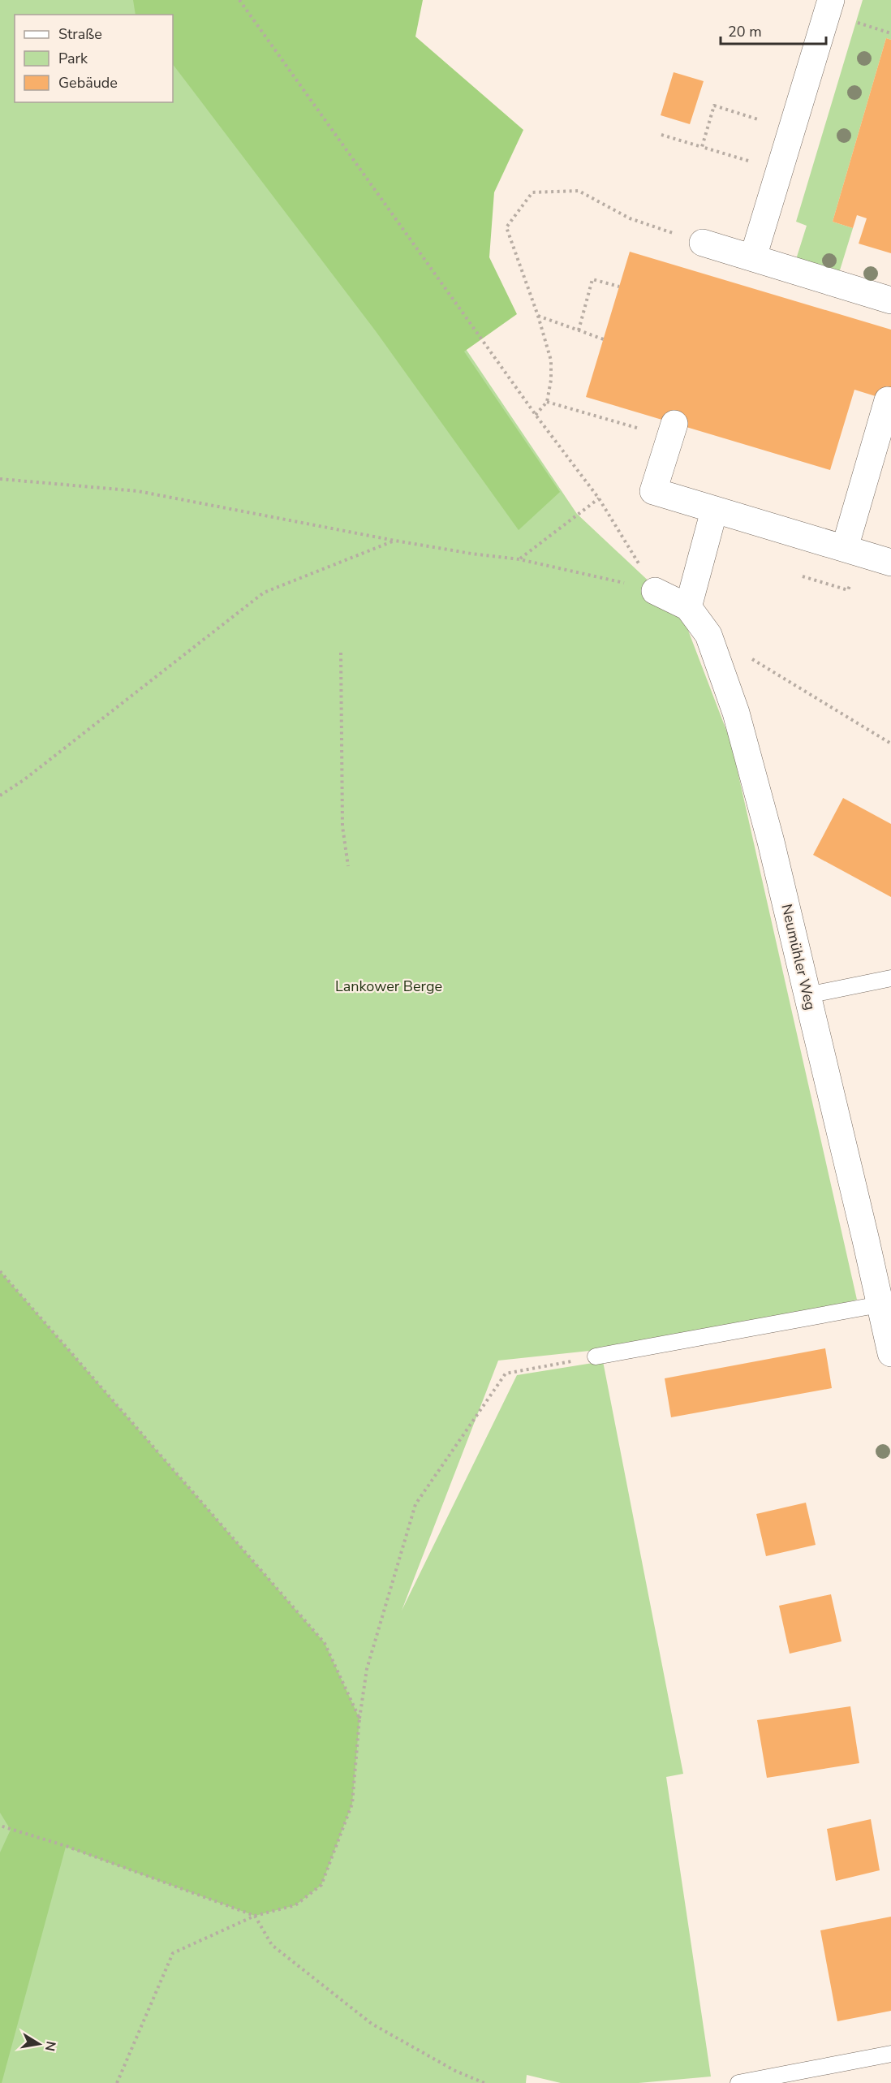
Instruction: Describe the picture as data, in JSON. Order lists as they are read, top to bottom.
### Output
{
  "streets": {
    "street": ["Neumühler Weg"]
  },
  "parks": ["Lankower Berge"],
  "legend": ["Straße", "Park", "Gebäude"],
  "scale_bar": "20 m",
  "north": "right"
}
